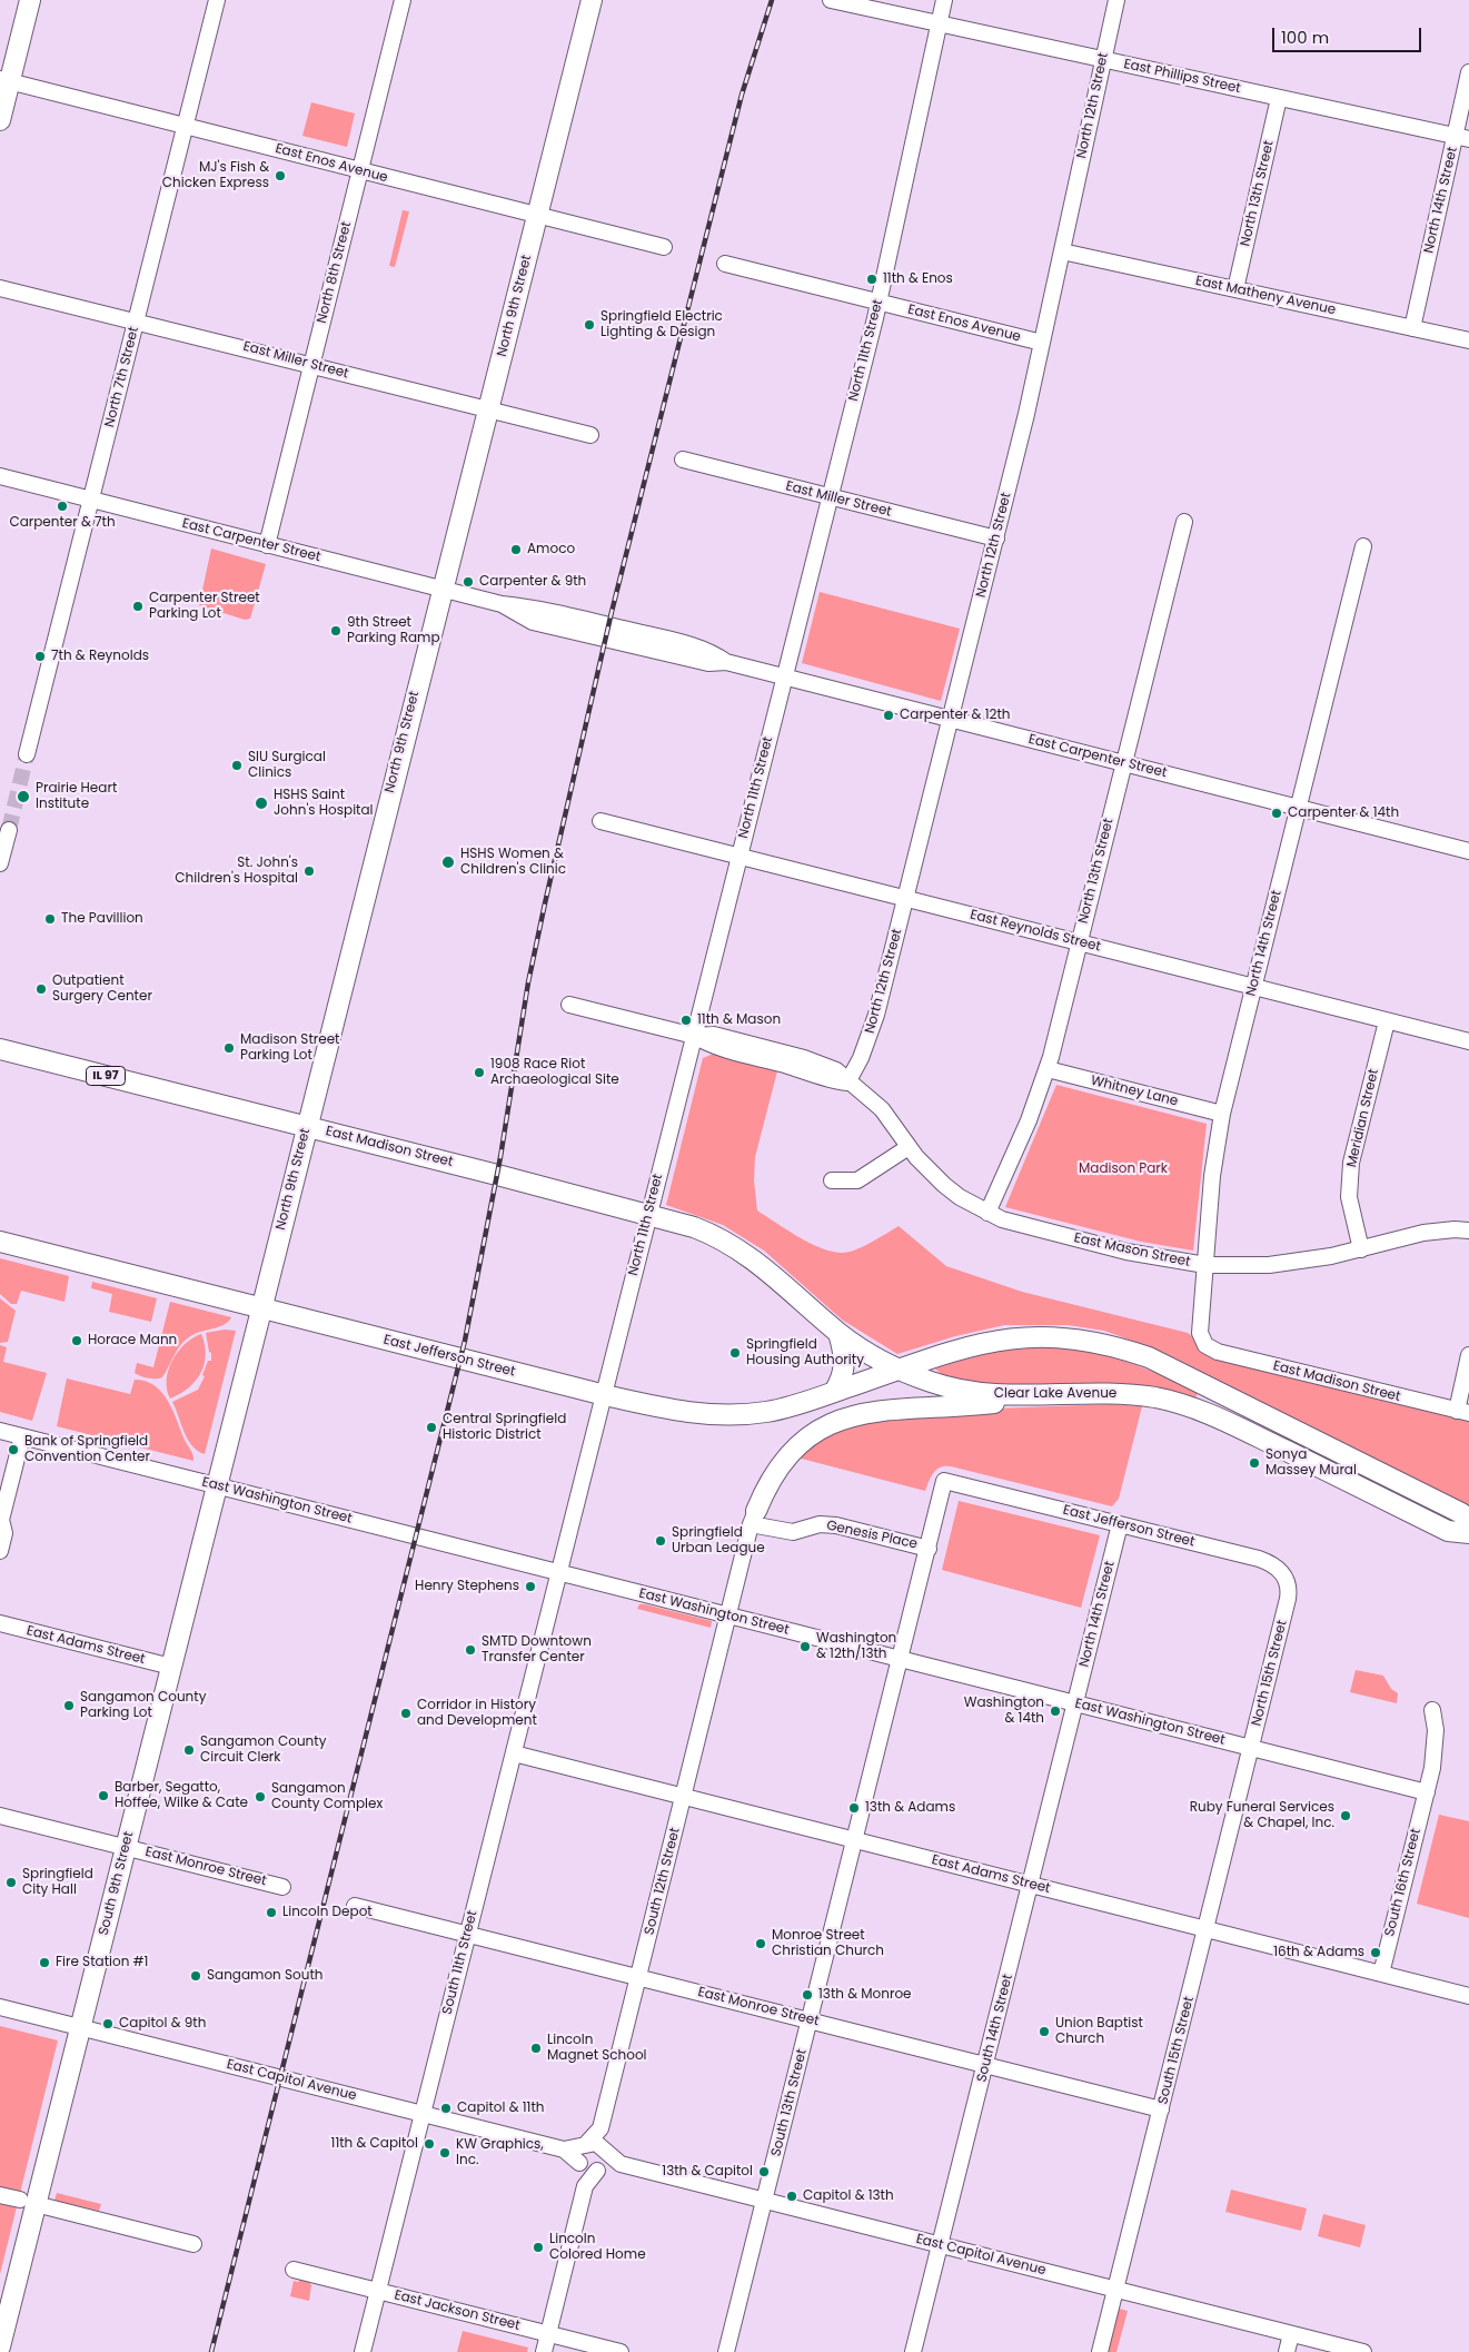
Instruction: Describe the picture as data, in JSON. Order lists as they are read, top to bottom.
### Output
{
  "streets": {
    "main road": [
      "North 9th Street",
      "IL 97",
      "East Madison Street",
      "East Jefferson Street",
      "Clear Lake Avenue",
      "South 9th Street"
    ],
    "street": [
      "East Phillips Street",
      "North 12th Street",
      "East Enos Avenue",
      "North 13th Street",
      "North 14th Street",
      "North 8th Street",
      "East Matheny Avenue",
      "North 11th Street",
      "East Miller Street",
      "North 7th Street",
      "East Carpenter Street",
      "East Reynolds Street",
      "Whitney Lane",
      "Meridian Street",
      "East Mason Street",
      "East Washington Street",
      "Genesis Place",
      "East Adams Street",
      "North 15th Street",
      "East Monroe Street",
      "South 12th Street",
      "South 16th Street",
      "South 11th Street",
      "South 14th Street",
      "South 15th Street",
      "East Capitol Avenue",
      "South 13th Street",
      "East Jackson Street"
    ]
  },
  "crossings": [
    ["East Phillips Street", "North 12th Street"],
    ["East Phillips Street", "North 13th Street"],
    ["East Phillips Street", "North 14th Street"],
    ["East Phillips Street", "North 11th Street"],
    ["North 12th Street", "East Enos Avenue"],
    ["North 12th Street", "East Matheny Avenue"],
    ["North 12th Street", "East Miller Street"],
    ["North 12th Street", "East Carpenter Street"],
    ["North 12th Street", "East Reynolds Street"],
    ["North 12th Street", "East Mason Street"],
    ["East Enos Avenue", "North 8th Street"],
    ["East Enos Avenue", "North 9th Street"],
    ["East Enos Avenue", "North 11th Street"],
    ["East Enos Avenue", "North 7th Street"],
    ["North 13th Street", "East Matheny Avenue"],
    ["North 13th Street", "East Carpenter Street"],
    ["North 13th Street", "East Reynolds Street"],
    ["North 13th Street", "Whitney Lane"],
    ["North 13th Street", "East Mason Street"],
    ["North 14th Street", "East Matheny Avenue"],
    ["North 14th Street", "East Carpenter Street"],
    ["North 14th Street", "East Reynolds Street"],
    ["North 14th Street", "Whitney Lane"],
    ["North 14th Street", "East Madison Street"],
    ["North 14th Street", "East Mason Street"],
    ["North 14th Street", "East Jefferson Street"],
    ["North 14th Street", "East Washington Street"],
    ["North 14th Street", "South 14th Street"],
    ["North 8th Street", "East Miller Street"],
    ["North 8th Street", "East Carpenter Street"],
    ["North 9th Street", "East Miller Street"],
    ["North 9th Street", "East Carpenter Street"],
    ["North 9th Street", "East Madison Street"],
    ["North 9th Street", "East Jefferson Street"],
    ["North 9th Street", "East Washington Street"],
    ["North 9th Street", "South 9th Street"],
    ["North 11th Street", "East Miller Street"],
    ["North 11th Street", "East Carpenter Street"],
    ["North 11th Street", "East Reynolds Street"],
    ["North 11th Street", "East Madison Street"],
    ["North 11th Street", "East Mason Street"],
    ["North 11th Street", "East Jefferson Street"],
    ["North 11th Street", "East Washington Street"],
    ["North 11th Street", "South 11th Street"],
    ["East Miller Street", "North 7th Street"],
    ["North 7th Street", "East Carpenter Street"],
    ["East Reynolds Street", "Meridian Street"],
    ["Meridian Street", "East Mason Street"],
    ["East Madison Street", "Clear Lake Avenue"],
    ["East Jefferson Street", "Clear Lake Avenue"],
    ["East Jefferson Street", "Genesis Place"],
    ["East Jefferson Street", "North 15th Street"],
    ["East Washington Street", "North 15th Street"],
    ["East Washington Street", "South 12th Street"],
    ["East Washington Street", "South 16th Street"],
    ["East Washington Street", "South 9th Street"],
    ["East Washington Street", "South 11th Street"],
    ["East Washington Street", "South 14th Street"],
    ["East Washington Street", "South 15th Street"],
    ["East Washington Street", "South 13th Street"],
    ["East Adams Street", "South 12th Street"],
    ["East Adams Street", "South 16th Street"],
    ["East Adams Street", "South 9th Street"],
    ["East Adams Street", "South 11th Street"],
    ["East Adams Street", "South 14th Street"],
    ["East Adams Street", "South 15th Street"],
    ["East Adams Street", "South 13th Street"],
    ["North 15th Street", "South 15th Street"],
    ["East Monroe Street", "South 12th Street"],
    ["East Monroe Street", "South 9th Street"],
    ["East Monroe Street", "South 11th Street"],
    ["East Monroe Street", "South 14th Street"],
    ["East Monroe Street", "South 15th Street"],
    ["East Monroe Street", "South 13th Street"],
    ["South 12th Street", "East Capitol Avenue"],
    ["South 9th Street", "East Capitol Avenue"],
    ["South 11th Street", "East Capitol Avenue"],
    ["South 11th Street", "East Jackson Street"],
    ["South 14th Street", "East Capitol Avenue"],
    ["South 15th Street", "East Capitol Avenue"],
    ["East Capitol Avenue", "South 13th Street"]
  ],
  "parks": ["Madison Park"],
  "places": [
    "MJ's Fish & Chicken Express",
    "11th & Enos",
    "Springfield Electric Lighting & Design",
    "Carpenter & 7th",
    "Amoco",
    "Carpenter & 9th",
    "Carpenter Street Parking Lot",
    "9th Street Parking Ramp",
    "7th & Reynolds",
    "Carpenter & 12th",
    "SIU Surgical Clinics",
    "Prairie Heart Institute",
    "HSHS Saint John's Hospital",
    "Carpenter & 14th",
    "HSHS Women & Children's Clinic",
    "St. John's Children's Hospital",
    "The Pavillion",
    "Outpatient Surgery Center",
    "11th & Mason",
    "Madison Street Parking Lot",
    "1908 Race Riot Archaeological Site",
    "Horace Mann",
    "Springfield Housing Authority",
    "Central Springfield Historic District",
    "Bank of Springfield Convention Center",
    "Sonya Massey Mural",
    "Springfield Urban League",
    "Henry Stephens",
    "Washington & 12th/13th",
    "SMTD Downtown Transfer Center",
    "Sangamon County Parking Lot",
    "Washington & 14th",
    "Corridor in History and Development",
    "Sangamon County Circuit Clerk",
    "Barber, Segatto, Hoffee, Wilke & Cate",
    "Sangamon County Complex",
    "13th & Adams",
    "Ruby Funeral Services & Chapel, Inc.",
    "Springfield City Hall",
    "Lincoln Depot",
    "Monroe Street Christian Church",
    "16th & Adams",
    "Fire Station #1",
    "Sangamon South",
    "13th & Monroe",
    "Capitol & 9th",
    "Union Baptist Church",
    "Lincoln Magnet School",
    "Capitol & 11th",
    "11th & Capitol",
    "KW Graphics, Inc.",
    "13th & Capitol",
    "Capitol & 13th",
    "Lincoln Colored Home"
  ],
  "scale_bar": "100 m"
}
